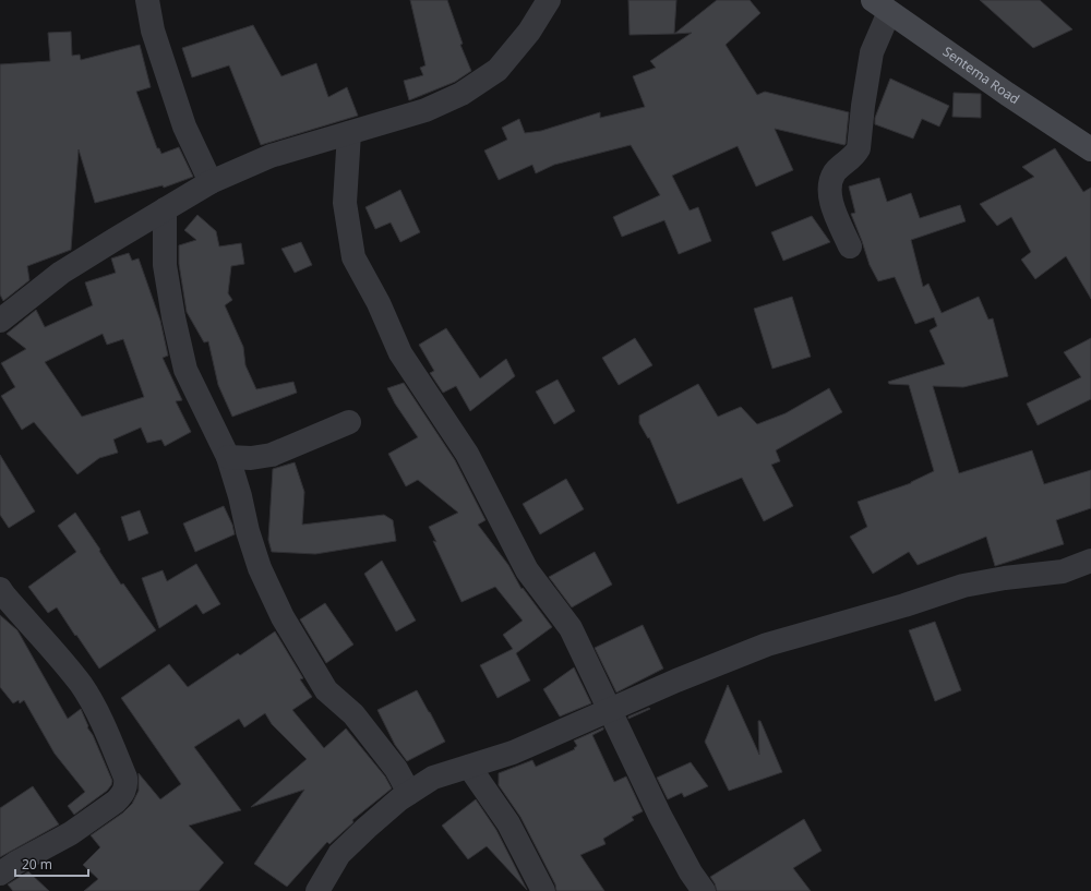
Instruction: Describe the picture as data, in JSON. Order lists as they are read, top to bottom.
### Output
{
  "streets": {
    "main road": ["Sentema Road"]
  },
  "scale_bar": "20 m"
}
